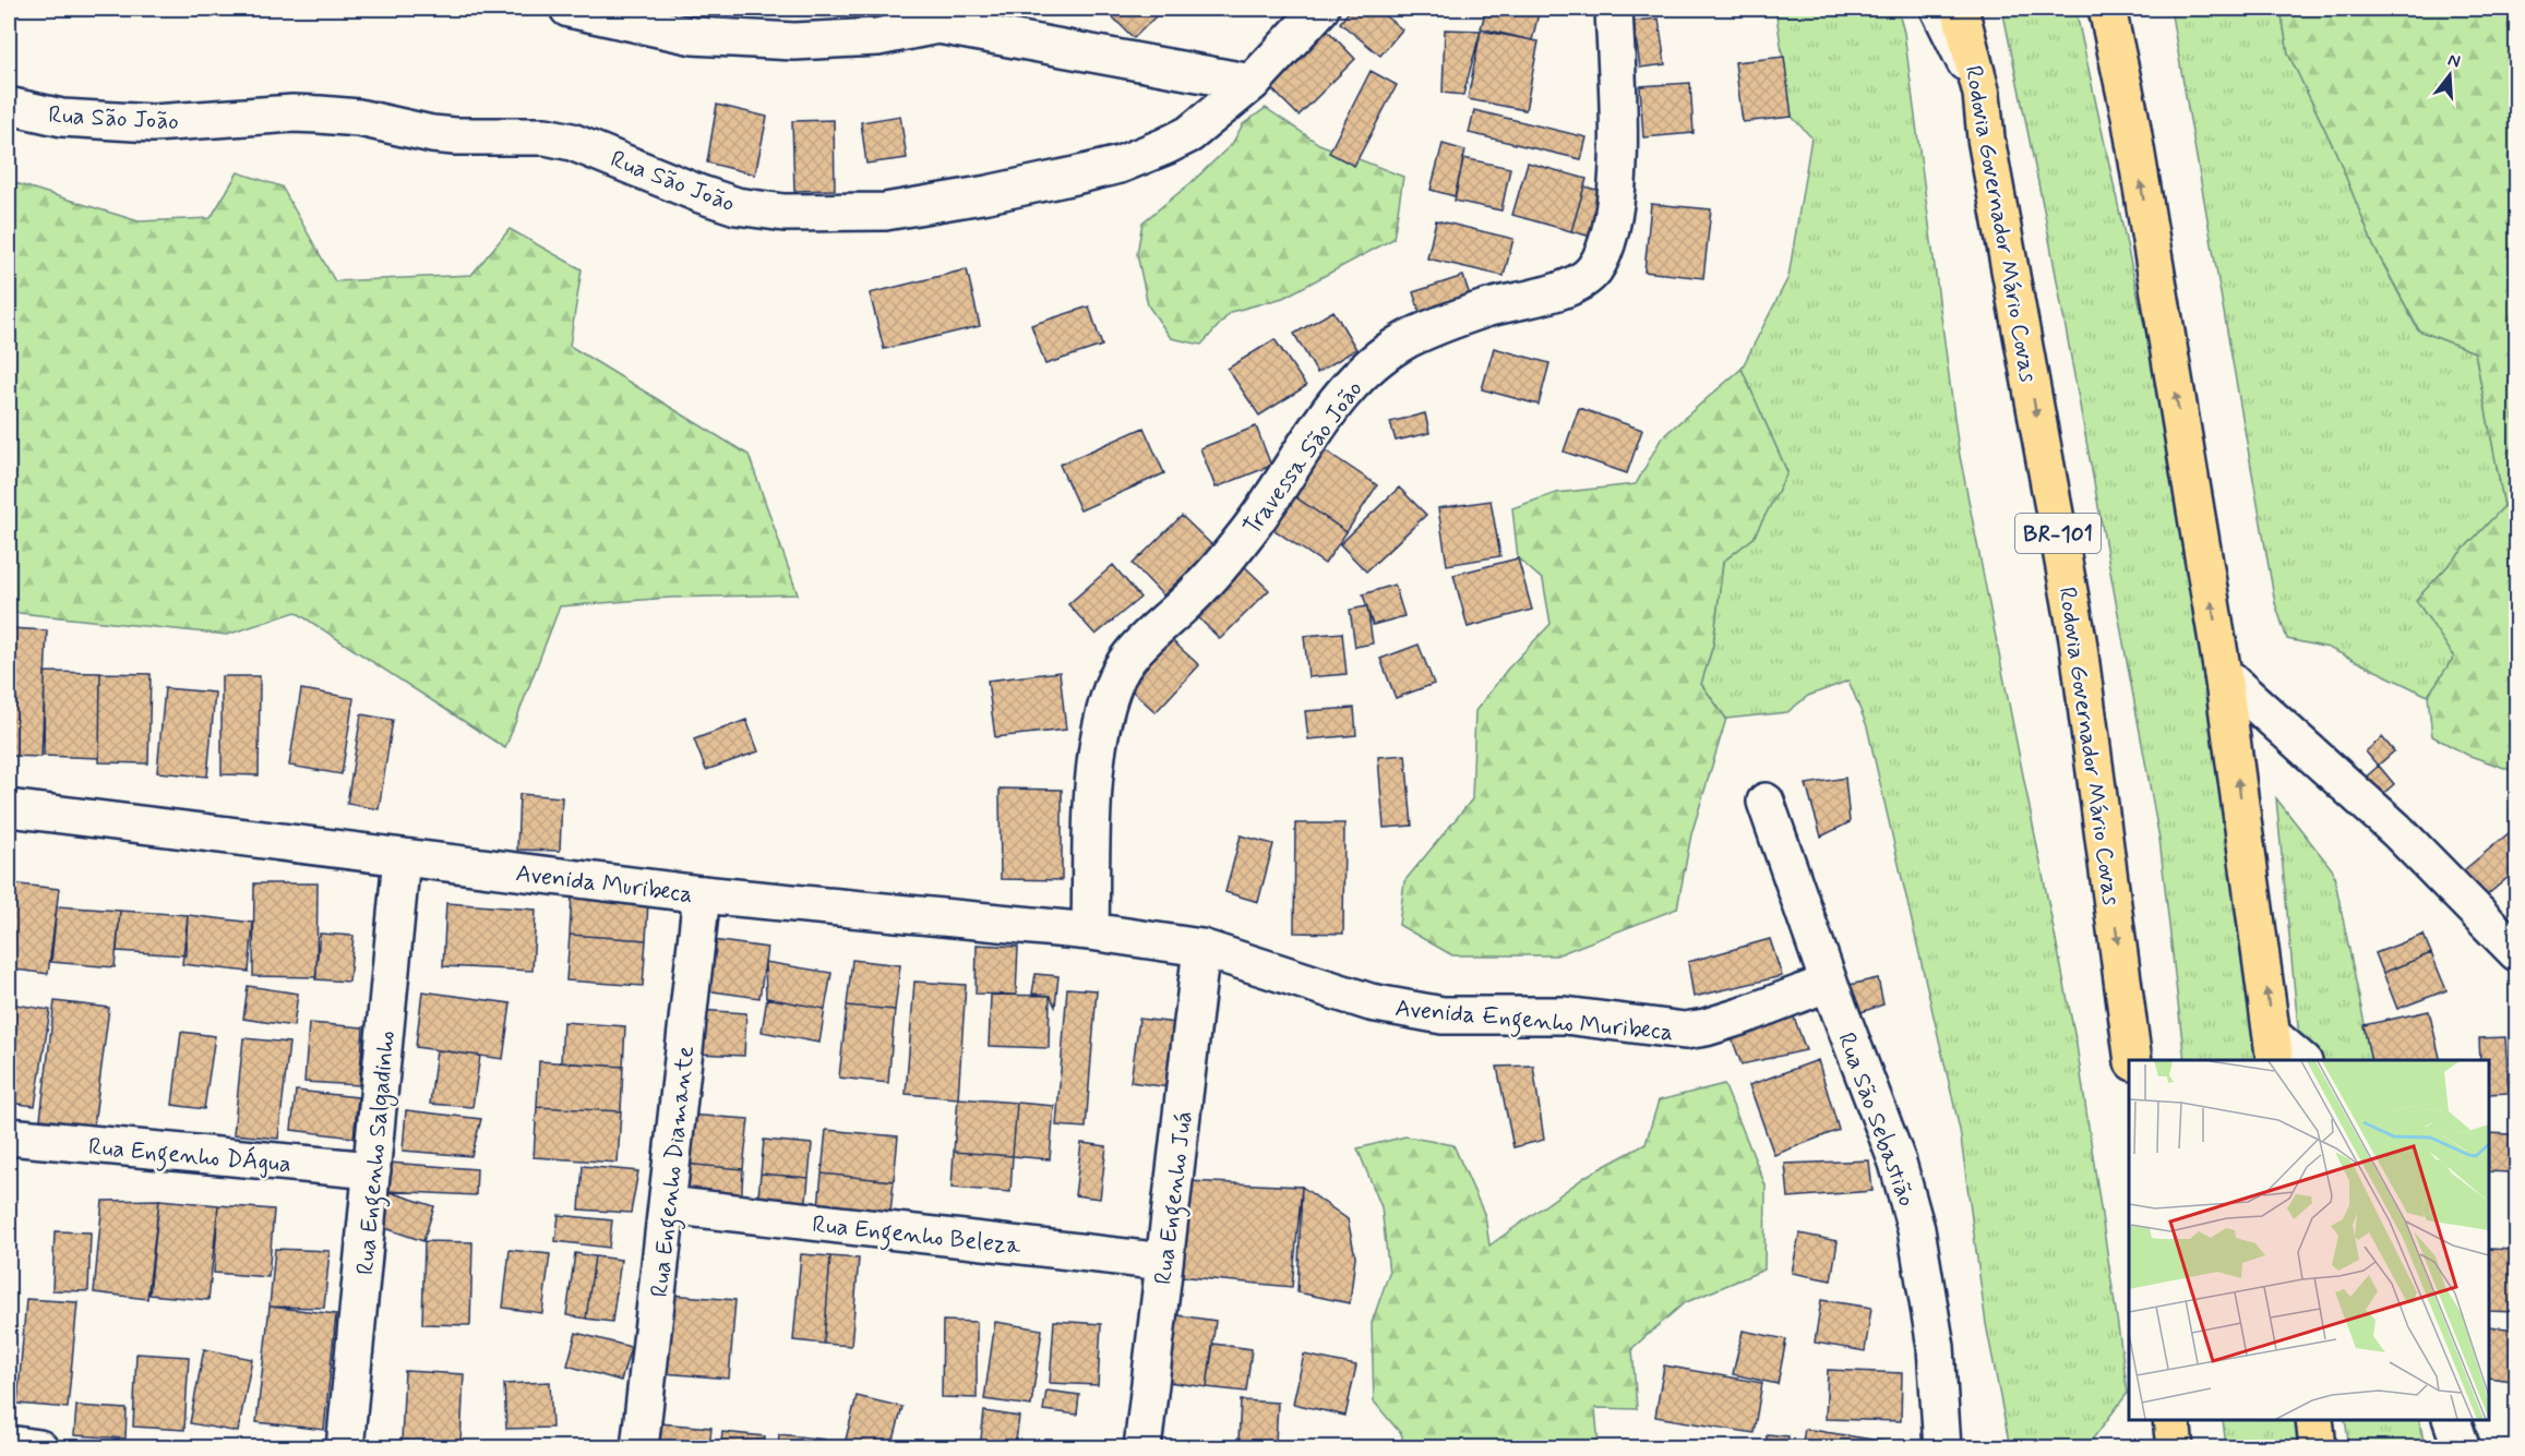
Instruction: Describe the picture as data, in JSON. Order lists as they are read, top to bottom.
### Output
{
  "streets": {
    "highway": ["Rodovia Governador Mário Covas", "BR-101"],
    "street": [
      "Rua São João",
      "Travessa São João",
      "Avenida Muribeca",
      "Avenida Engenho Muribeca",
      "Rua São Sebastião",
      "Rua Engenho Salgadinho",
      "Rua Engenho DÁgua",
      "Rua Engenho Diamante",
      "Rua Engenho Juá",
      "Rua Engenho Beleza"
    ]
  },
  "crossings": [
    ["Travessa São João", "Avenida Muribeca"],
    ["Avenida Muribeca", "Avenida Engenho Muribeca"],
    ["Avenida Muribeca", "Rua Engenho Salgadinho"],
    ["Avenida Muribeca", "Rua Engenho Diamante"],
    ["Avenida Muribeca", "Rua Engenho Juá"],
    ["Avenida Engenho Muribeca", "Rua São Sebastião"],
    ["Avenida Engenho Muribeca", "Rua Engenho Juá"],
    ["Rua Engenho Salgadinho", "Rua Engenho DÁgua"],
    ["Rua Engenho Diamante", "Rua Engenho Beleza"],
    ["Rua Engenho Juá", "Rua Engenho Beleza"]
  ],
  "north": "top"
}
